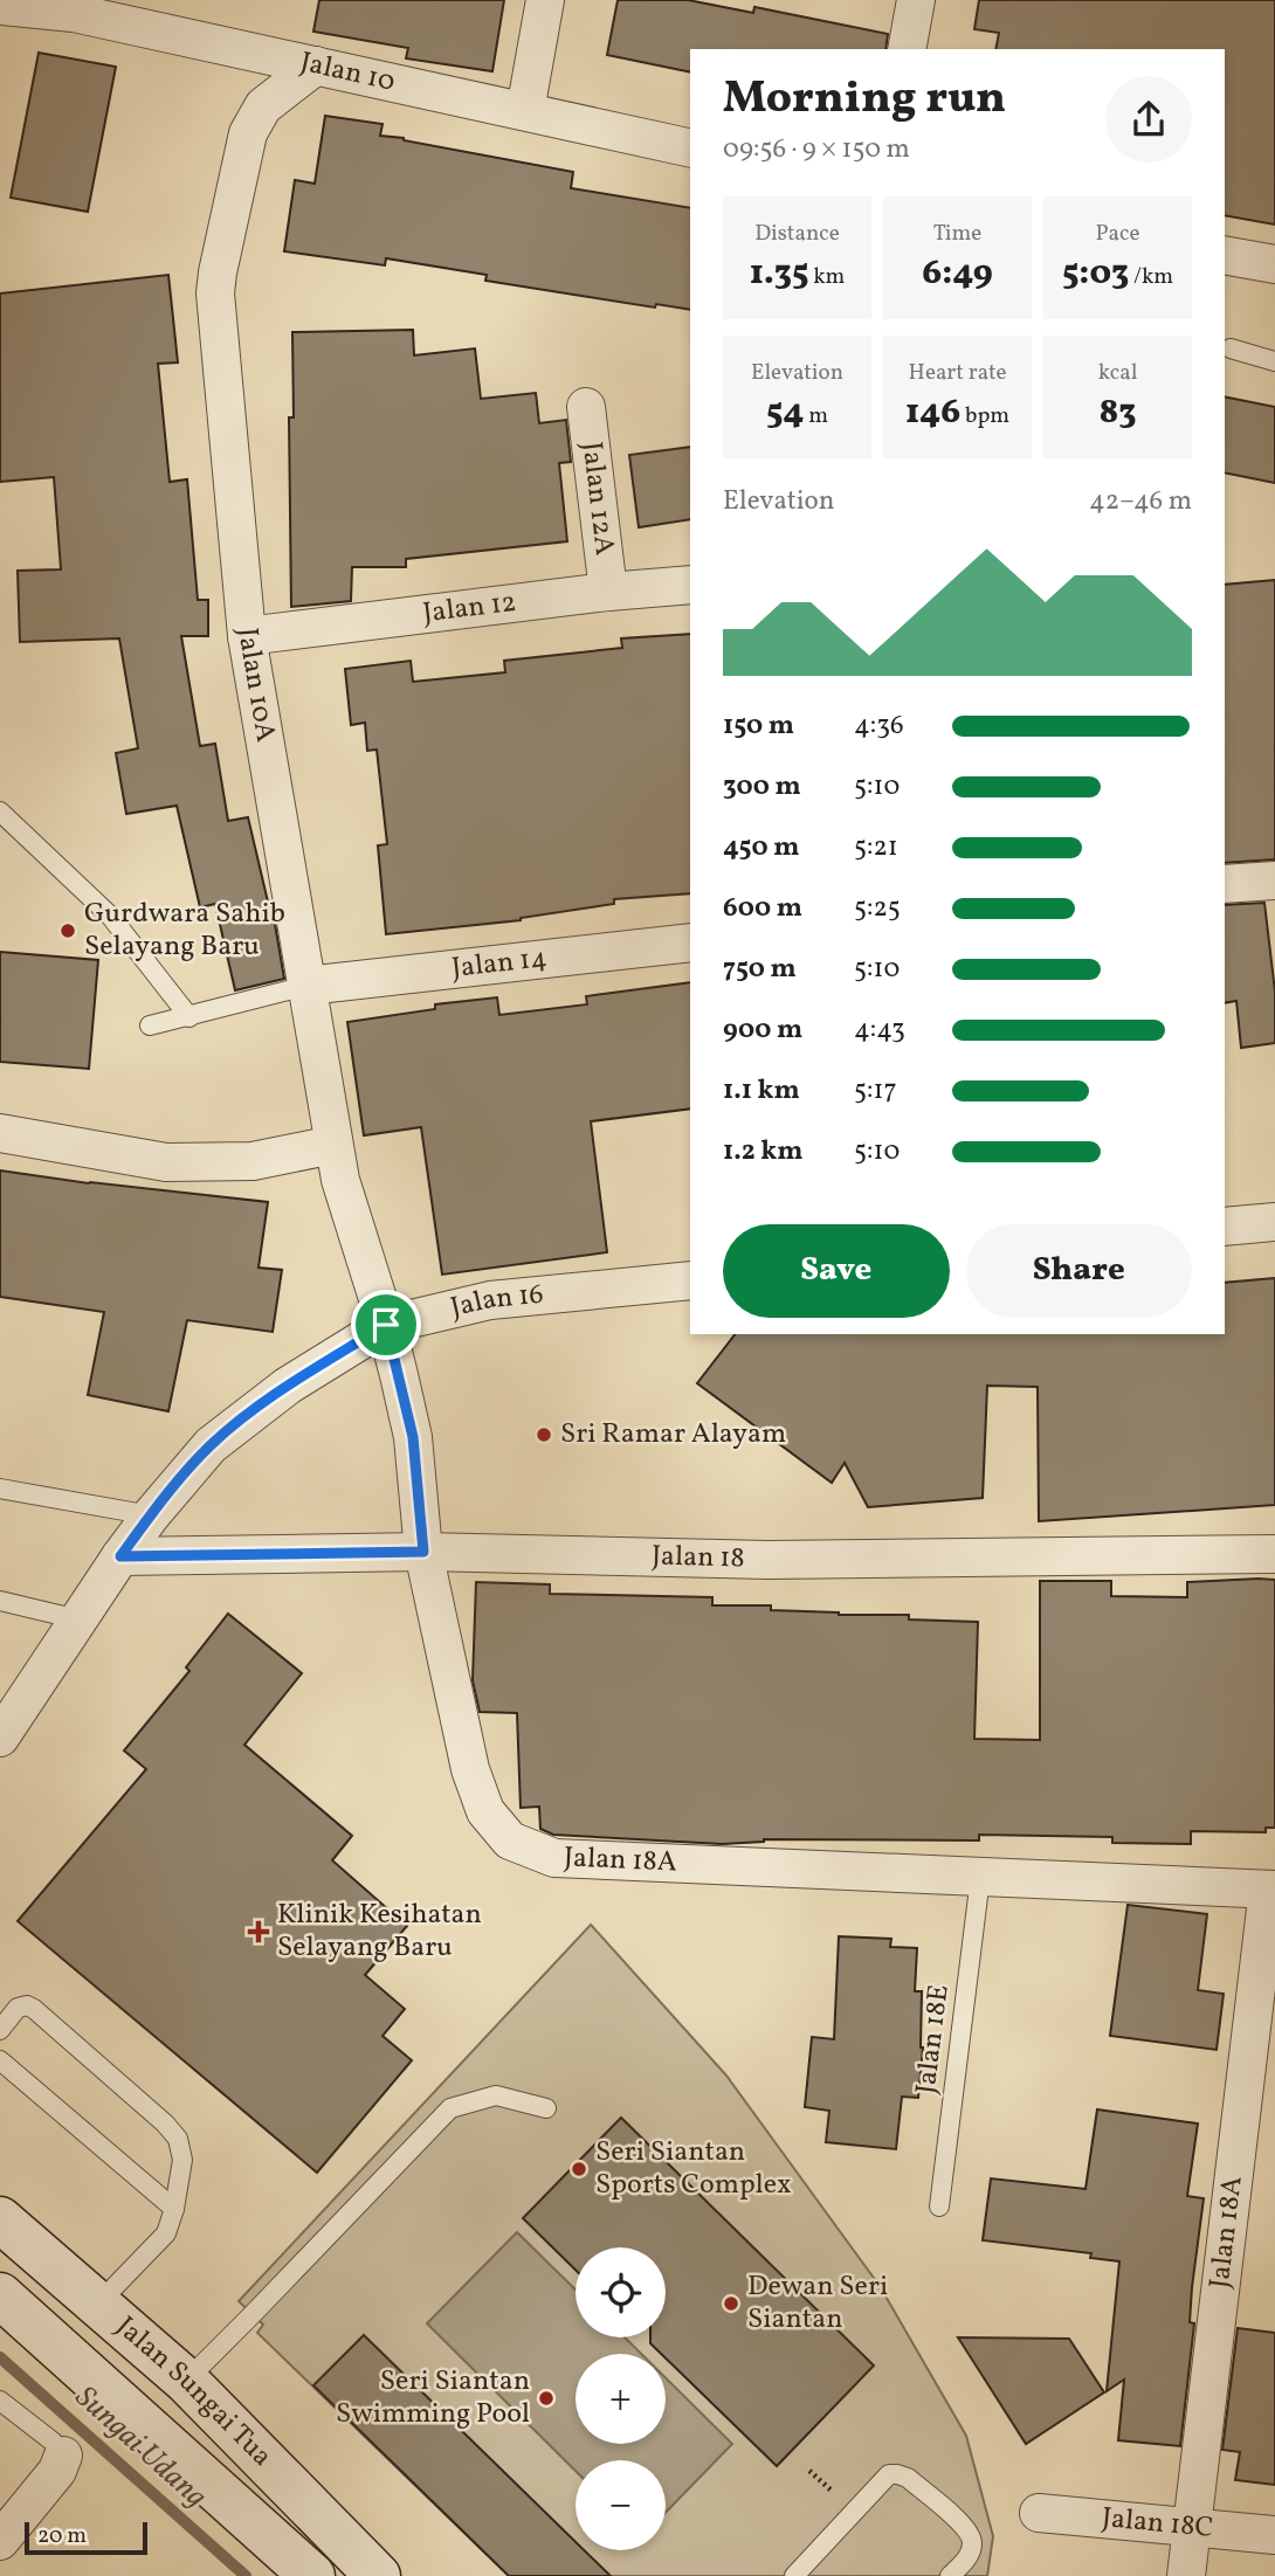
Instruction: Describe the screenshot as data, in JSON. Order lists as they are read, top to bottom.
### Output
{
  "streets": {
    "main road": ["Jalan Sungai Tua"],
    "street": [
      "Jalan 10",
      "Jalan 12A",
      "Jalan 12",
      "Jalan 10A",
      "Jalan 14",
      "Jalan 16",
      "Jalan 18",
      "Jalan 18A",
      "Jalan 18C"
    ],
    "lane": ["Jalan 18E"]
  },
  "crossings": [
    ["Jalan 10", "Jalan 10A"],
    ["Jalan 12A", "Jalan 12"],
    ["Jalan 12", "Jalan 10A"],
    ["Jalan 10A", "Jalan 14"],
    ["Jalan 10A", "Jalan 16"],
    ["Jalan 10A", "Jalan 18A"],
    ["Jalan 16", "Jalan 18"],
    ["Jalan 16", "Jalan 18A"],
    ["Jalan 18", "Jalan 18A"],
    ["Jalan 18A", "Jalan 18E"],
    ["Jalan 18A", "Jalan 18C"]
  ],
  "water": ["Sungai Udang"],
  "places": {
    "other": [
      "Gurdwara Sahib Selayang Baru",
      "Sri Ramar Alayam",
      "Seri Siantan Sports Complex",
      "Dewan Seri Siantan",
      "Seri Siantan Swimming Pool"
    ],
    "health": ["Klinik Kesihatan Selayang Baru"]
  },
  "scale_bar": "20 m",
  "page": {
    "heading": ["Morning run", "09:56 · 9 × 150 m"],
    "stats": [
      ["Distance", "1.35 km"],
      ["Time", "6:49"],
      ["Pace", "5:03 /km"],
      ["Elevation", "54 m"],
      ["Heart rate", "146 bpm"],
      ["kcal", "83"]
    ],
    "chart": ["Elevation", "42–46 m"],
    "list": [
      {
        "name": "150 m",
        "note": "4:36"
      },
      {
        "name": "300 m",
        "note": "5:10"
      },
      {
        "name": "450 m",
        "note": "5:21"
      },
      {
        "name": "600 m",
        "note": "5:25"
      },
      {
        "name": "750 m",
        "note": "5:10"
      },
      {
        "name": "900 m",
        "note": "4:43"
      },
      {
        "name": "1.1 km",
        "note": "5:17"
      },
      {
        "name": "1.2 km",
        "note": "5:10"
      }
    ],
    "buttons": ["Save", "Share"],
    "map_buttons": ["+", "−"],
    "scale": "20 m"
  }
}
